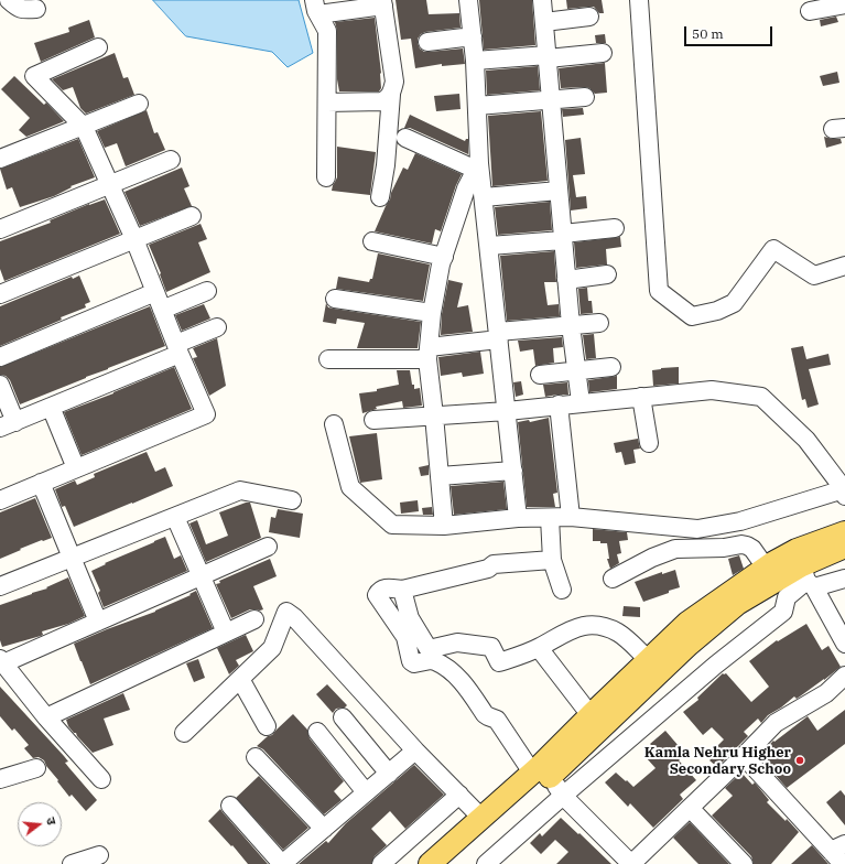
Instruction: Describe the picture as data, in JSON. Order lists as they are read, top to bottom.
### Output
{
  "places": ["Kamla Nehru Higher Secondary Schoo"],
  "scale_bar": "50 m",
  "north": "right"
}
